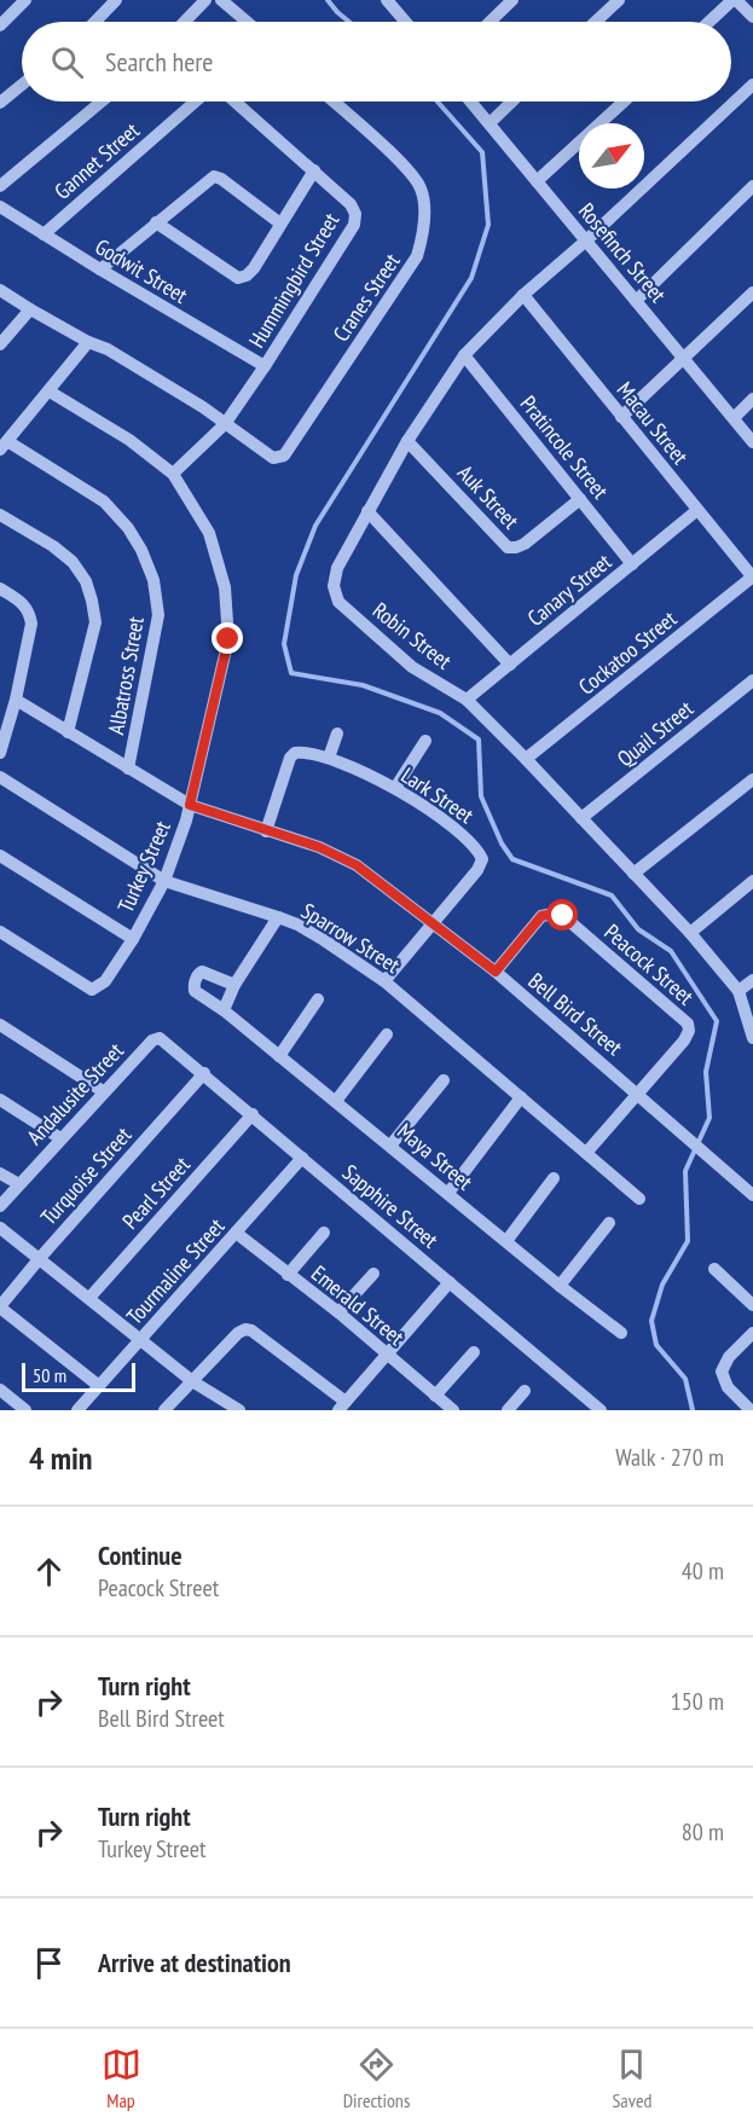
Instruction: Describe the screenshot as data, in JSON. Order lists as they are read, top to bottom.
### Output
{
  "streets": {
    "street": [
      "Gannet Street",
      "Rosefinch Street",
      "Godwit Street",
      "Hummingbird Street",
      "Cranes Street",
      "Macau Street",
      "Pratincole Street",
      "Auk Street",
      "Canary Street",
      "Robin Street",
      "Cockatoo Street",
      "Albatross Street",
      "Quail Street",
      "Lark Street",
      "Turkey Street",
      "Sparrow Street",
      "Peacock Street",
      "Bell Bird Street",
      "Andalusite Street",
      "Maya Street",
      "Turquoise Street",
      "Pearl Street",
      "Sapphire Street",
      "Tourmaline Street",
      "Emerald Street"
    ]
  },
  "crossings": [
    ["Gannet Street", "Godwit Street"],
    ["Rosefinch Street", "Robin Street"],
    ["Godwit Street", "Hummingbird Street"],
    ["Hummingbird Street", "Cranes Street"],
    ["Hummingbird Street", "Turkey Street"],
    ["Macau Street", "Canary Street"],
    ["Macau Street", "Robin Street"],
    ["Macau Street", "Cockatoo Street"],
    ["Pratincole Street", "Auk Street"],
    ["Pratincole Street", "Canary Street"],
    ["Pratincole Street", "Robin Street"],
    ["Auk Street", "Robin Street"],
    ["Canary Street", "Robin Street"],
    ["Robin Street", "Cockatoo Street"],
    ["Robin Street", "Quail Street"],
    ["Albatross Street", "Bell Bird Street"],
    ["Lark Street", "Sparrow Street"],
    ["Lark Street", "Bell Bird Street"],
    ["Turkey Street", "Sparrow Street"],
    ["Turkey Street", "Bell Bird Street"],
    ["Sparrow Street", "Peacock Street"],
    ["Peacock Street", "Bell Bird Street"],
    ["Andalusite Street", "Sapphire Street"],
    ["Turquoise Street", "Sapphire Street"],
    ["Pearl Street", "Sapphire Street"],
    ["Sapphire Street", "Tourmaline Street"],
    ["Tourmaline Street", "Emerald Street"]
  ],
  "scale_bar": "50 m",
  "north": "top right",
  "page": {
    "search": "Search here",
    "scale": "50 m",
    "heading": ["4 min", "Walk · 270 m"],
    "list": [
      ["Continue", "Peacock Street", "40 m"],
      ["Turn right", "Bell Bird Street", "150 m"],
      ["Turn right", "Turkey Street", "80 m"],
      "Arrive at destination"
    ],
    "nav": ["Map", "Directions", "Saved"]
  }
}
